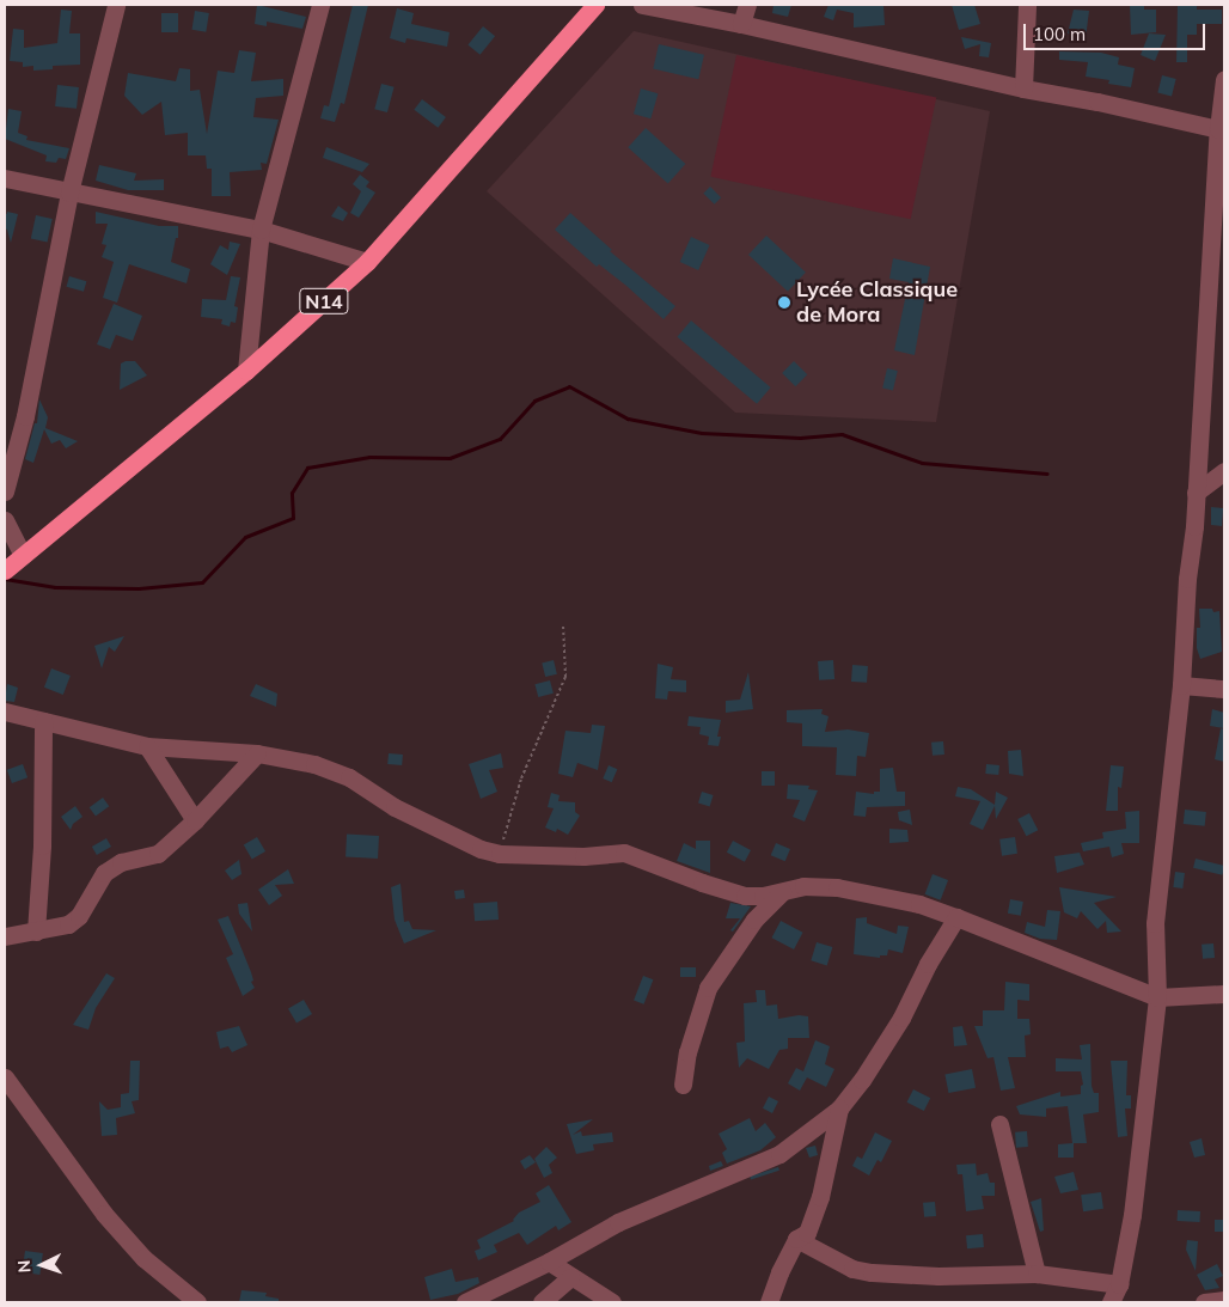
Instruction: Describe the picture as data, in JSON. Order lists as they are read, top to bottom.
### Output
{
  "streets": {
    "highway": ["N14"]
  },
  "places": ["Lycée Classique de Mora"],
  "scale_bar": "100 m",
  "north": "left"
}
